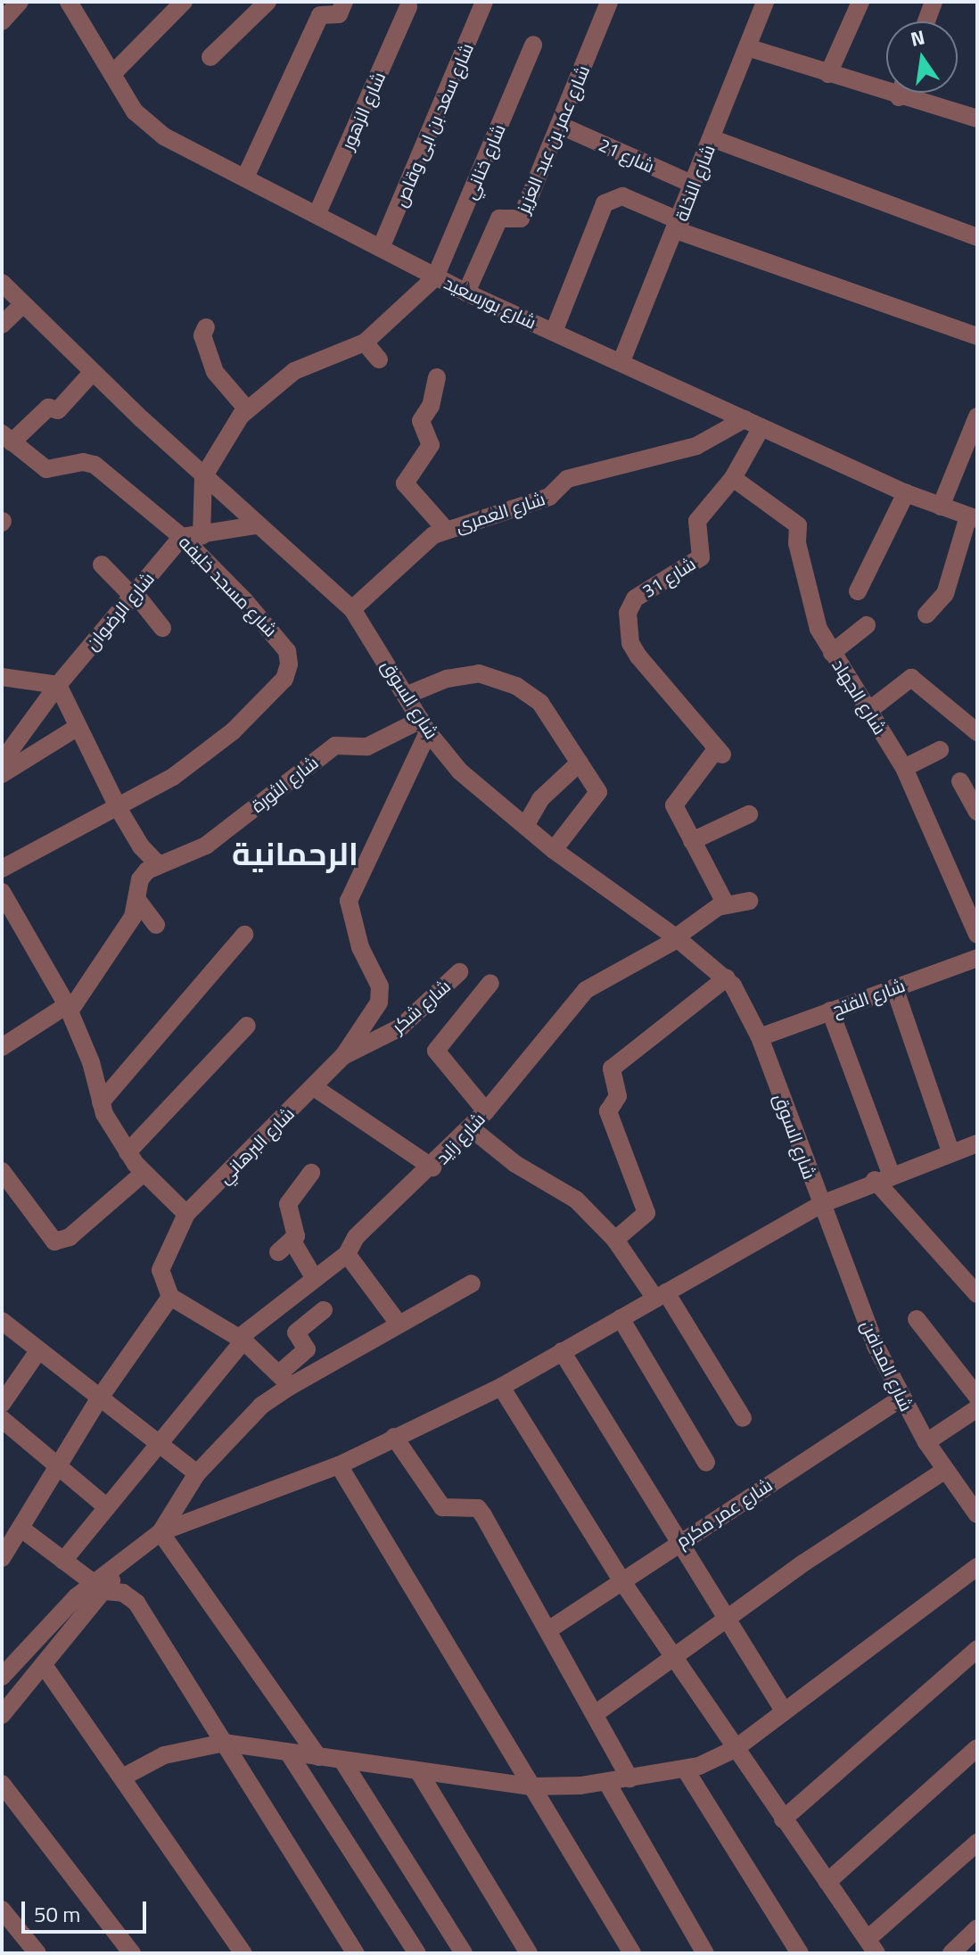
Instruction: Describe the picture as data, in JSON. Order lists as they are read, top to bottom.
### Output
{
  "streets": {
    "street": [
      "شارع الزهور",
      "شارع سعد بن ابى وقاص",
      "شارع عمر بن عبد العزيز",
      "شارع 21",
      "شارع خناني",
      "شارع النخلة",
      "شارع بورسعيد",
      "شارع العمرى",
      "شارع 31",
      "شارع مسجد خليفه",
      "شارع الرضوان",
      "شارع الجهاد",
      "شارع السوق",
      "شارع الثورة",
      "شارع الفتح",
      "شارع شكر",
      "شارع زايد",
      "شارع البرهاني",
      "شارع المدافن",
      "شارع عمر مكرم"
    ]
  },
  "crossings": [
    ["شارع الزهور", "شارع بورسعيد"],
    ["شارع سعد بن ابى وقاص", "شارع بورسعيد"],
    ["شارع عمر بن عبد العزيز", "شارع 21"],
    ["شارع عمر بن عبد العزيز", "شارع بورسعيد"],
    ["شارع 21", "شارع النخلة"],
    ["شارع خناني", "شارع بورسعيد"],
    ["شارع النخلة", "شارع بورسعيد"],
    ["شارع بورسعيد", "شارع العمرى"],
    ["شارع بورسعيد", "شارع 31"],
    ["شارع العمرى", "شارع 31"],
    ["شارع العمرى", "شارع السوق"],
    ["شارع 31", "شارع الجهاد"],
    ["شارع مسجد خليفه", "شارع الرضوان"],
    ["شارع السوق", "شارع الثورة"],
    ["شارع السوق", "شارع الفتح"],
    ["شارع السوق", "شارع زايد"],
    ["شارع السوق", "شارع البرهاني"],
    ["شارع السوق", "شارع المدافن"],
    ["شارع الثورة", "شارع البرهاني"],
    ["شارع شكر", "شارع البرهاني"],
    ["شارع المدافن", "شارع عمر مكرم"]
  ],
  "districts": ["الرحمانية"],
  "scale_bar": "50 m",
  "north": "top"
}
